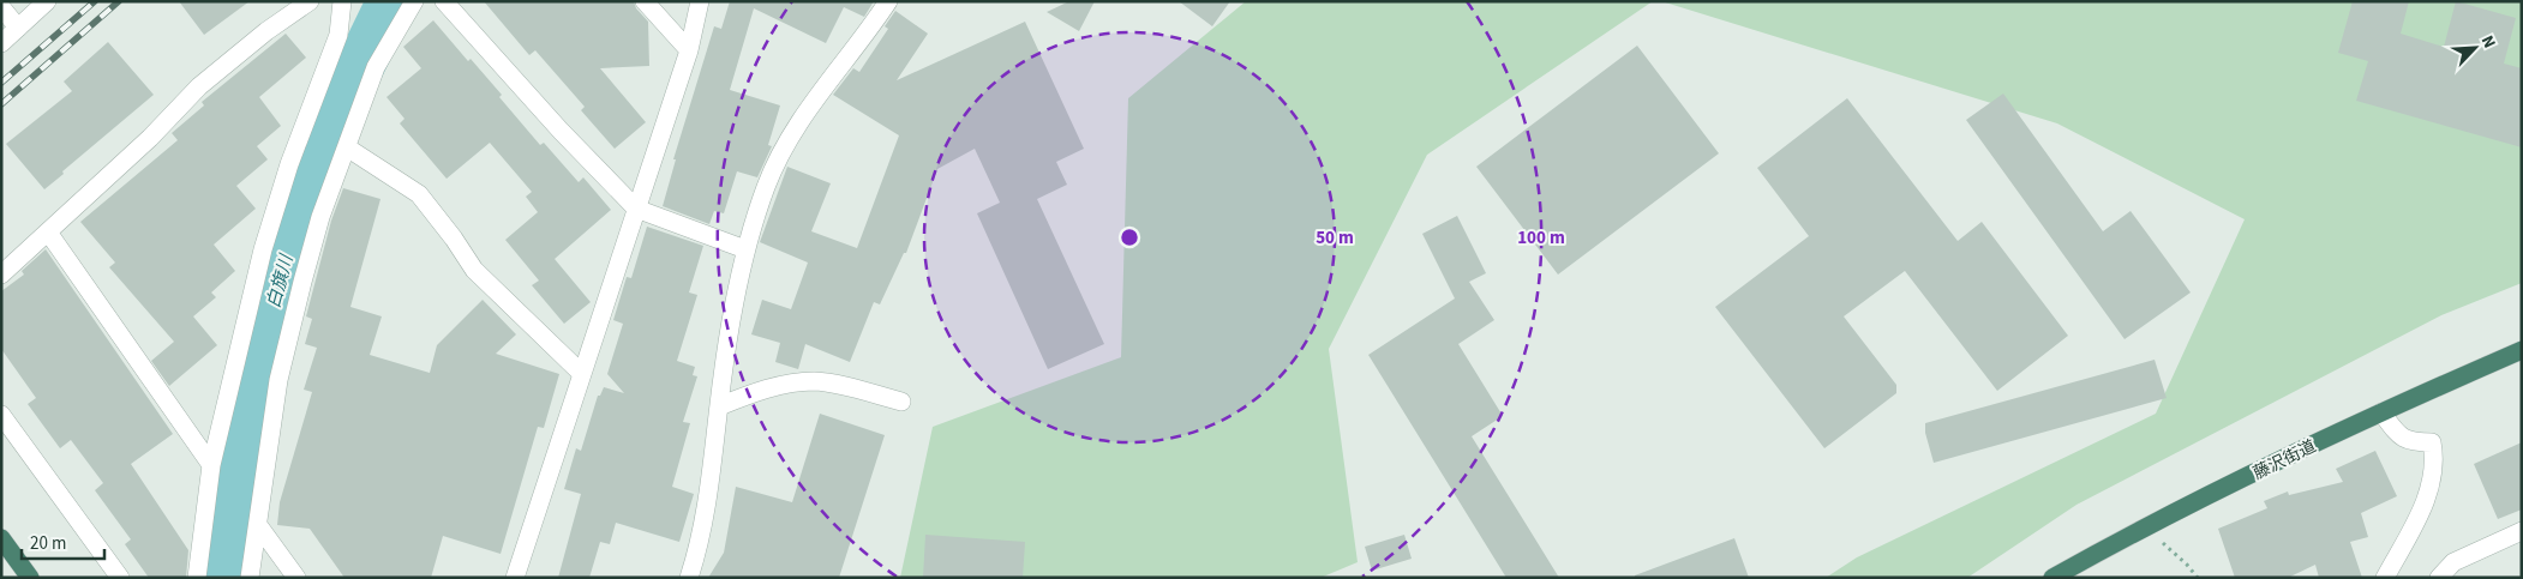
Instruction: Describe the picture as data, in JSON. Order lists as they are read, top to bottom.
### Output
{
  "streets": {
    "highway": ["藤沢街道"]
  },
  "water": ["白旗川"],
  "scale_bar": "20 m",
  "north": "top right",
  "rings": ["50 m", "100 m"]
}
